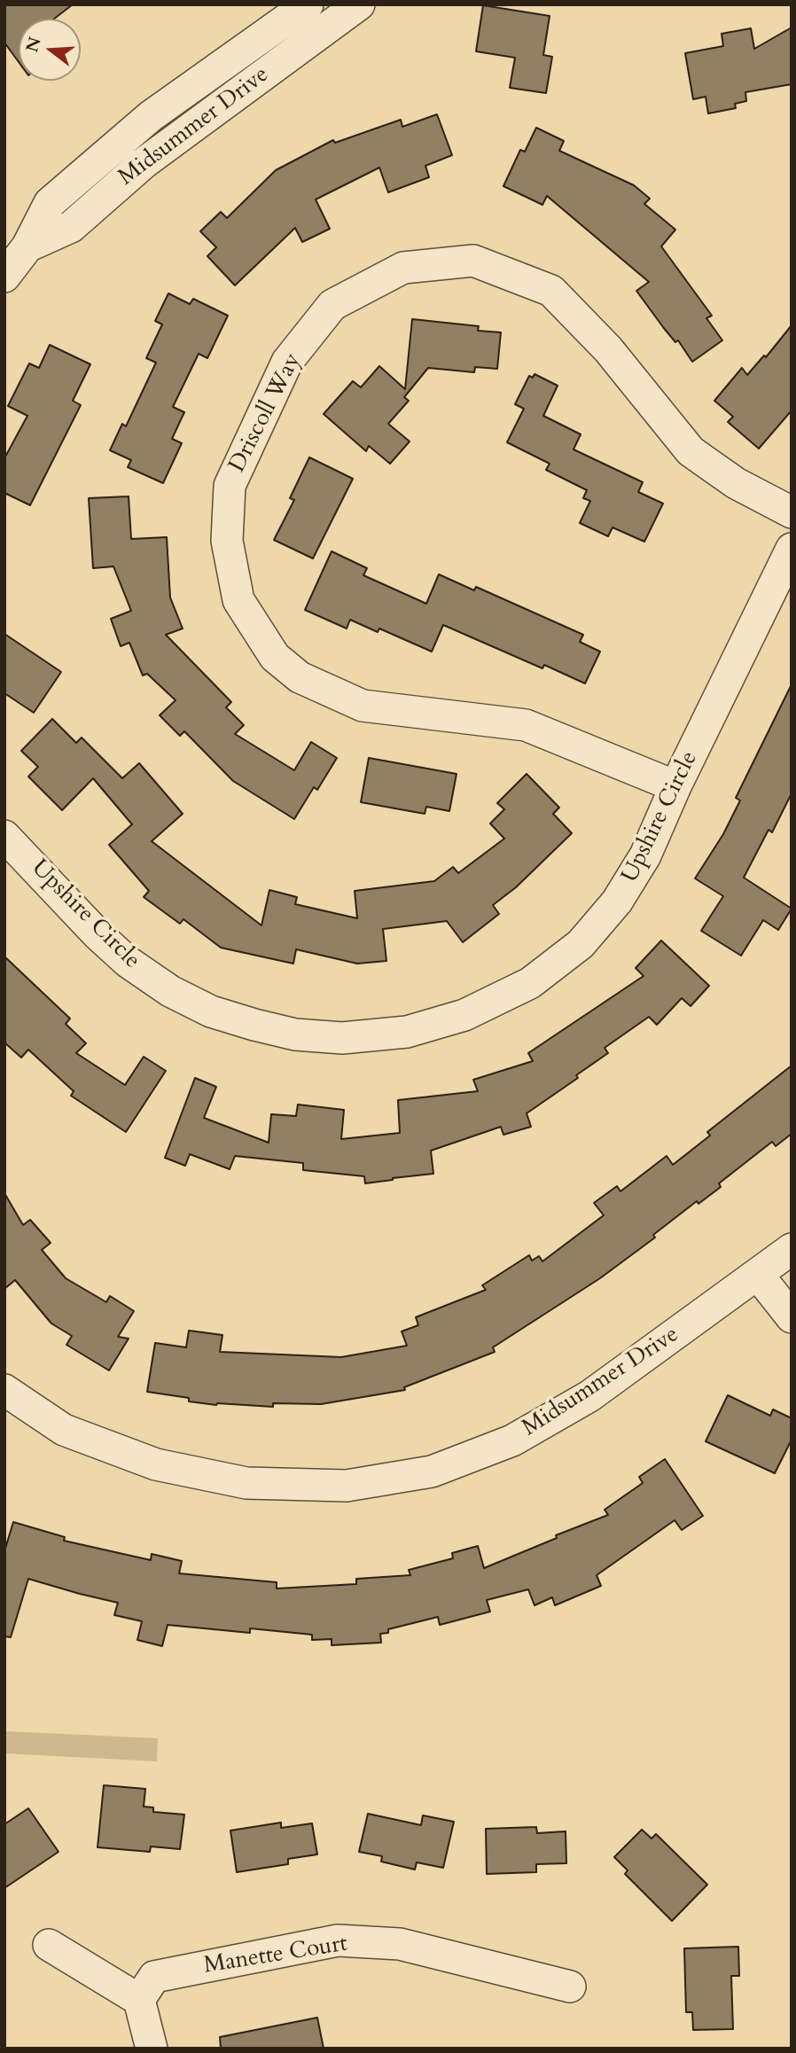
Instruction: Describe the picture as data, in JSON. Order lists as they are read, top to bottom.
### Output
{
  "streets": {
    "street": [
      "Midsummer Drive",
      "Driscoll Way",
      "Upshire Circle",
      "Manette Court"
    ]
  },
  "crossings": [
    ["Driscoll Way", "Upshire Circle"]
  ],
  "north": "left"
}
